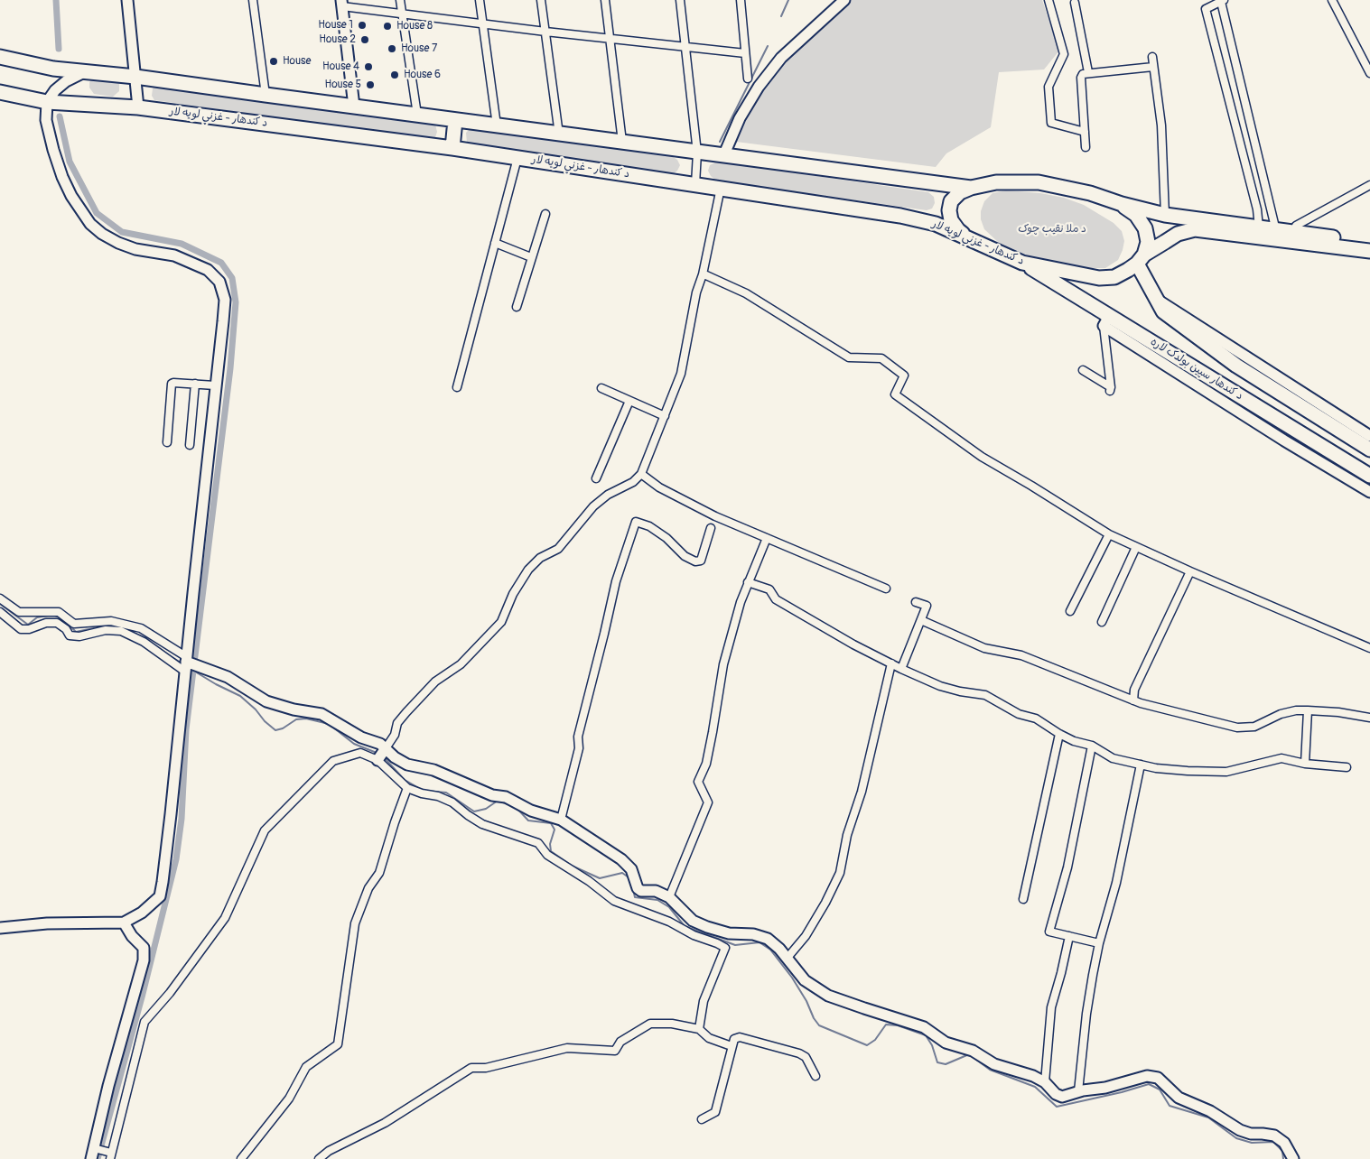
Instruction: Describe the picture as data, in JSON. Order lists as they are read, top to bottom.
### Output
{
  "streets": {
    "highway": ["د کندهار - غزني لويه لار", "د کندهار سپین بولدک لاره"]
  },
  "crossings": [
    ["د کندهار - غزني لويه لار", "د کندهار سپین بولدک لاره"]
  ],
  "parks": ["د ملا نقيب چوک"],
  "places": [
    "House 1",
    "House 8",
    "House 2",
    "House 7",
    "House",
    "House 4",
    "House 6",
    "House 5"
  ]
}
